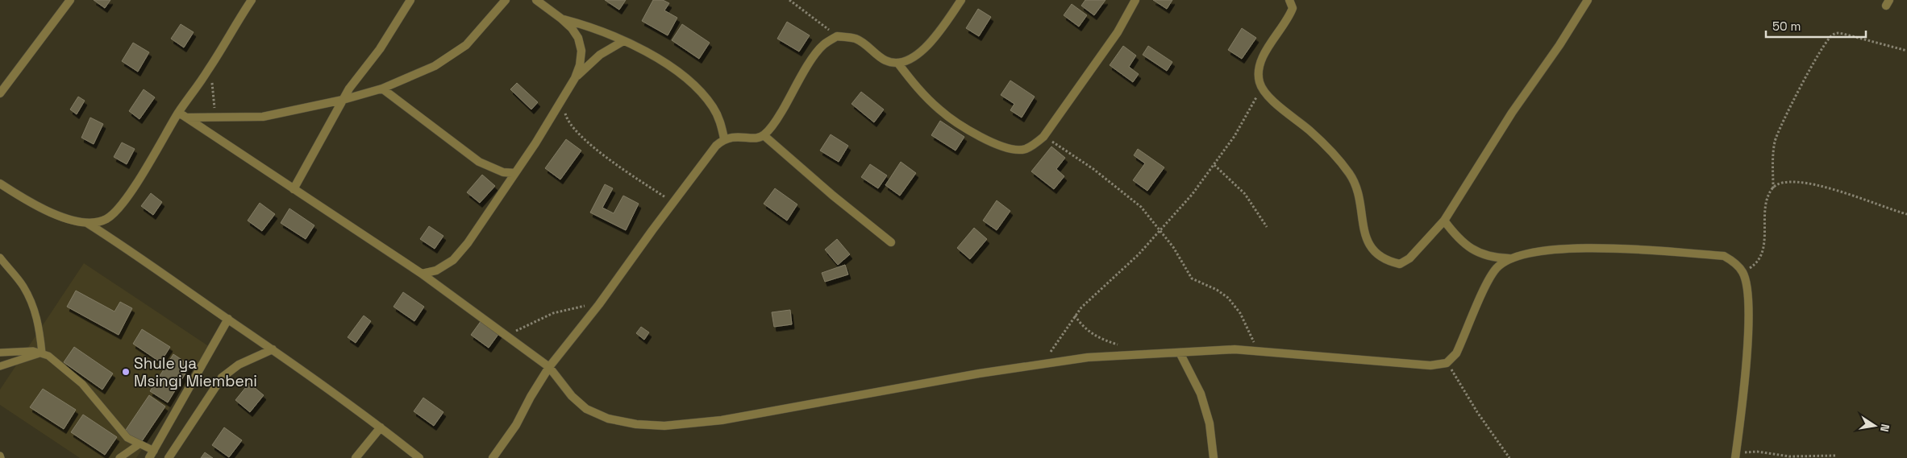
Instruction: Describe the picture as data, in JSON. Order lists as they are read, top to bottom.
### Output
{
  "places": ["Shule ya Msingi Miembeni"],
  "scale_bar": "50 m",
  "north": "right"
}
